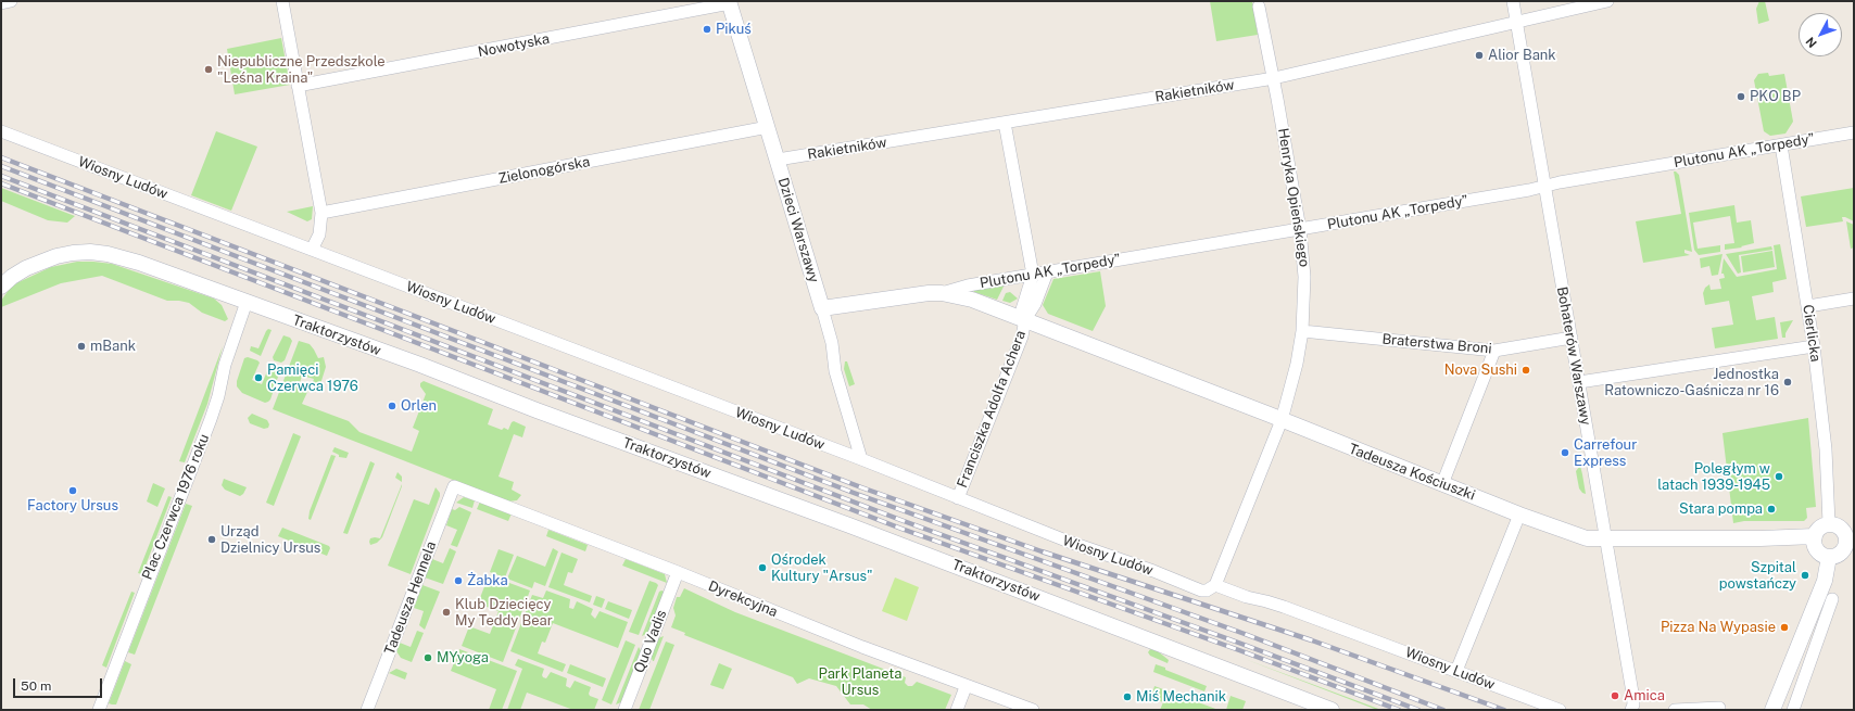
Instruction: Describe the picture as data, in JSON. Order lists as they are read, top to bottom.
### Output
{
  "streets": {
    "street": [
      "Nowotyska",
      "Rakietników",
      "Plutonu AK „Torpedy”",
      "Zielonogórska",
      "Wiosny Ludów",
      "Henryka Opieńskiego",
      "Dzieci Warszawy",
      "Cierlicka",
      "Traktorzystów",
      "Braterstwa Broni",
      "Bohaterów Warszawy",
      "Franciszka Adolfa Achera",
      "Tadeusza Kościuszki",
      "Plac Czerwca 1976 roku",
      "Tadeusza Hennela",
      "Dyrekcyjna",
      "Quo Vadis"
    ]
  },
  "crossings": [
    ["Nowotyska", "Dzieci Warszawy"],
    ["Rakietników", "Henryka Opieńskiego"],
    ["Rakietników", "Dzieci Warszawy"],
    ["Rakietników", "Bohaterów Warszawy"],
    ["Rakietników", "Franciszka Adolfa Achera"],
    ["Plutonu AK „Torpedy”", "Henryka Opieńskiego"],
    ["Plutonu AK „Torpedy”", "Dzieci Warszawy"],
    ["Plutonu AK „Torpedy”", "Cierlicka"],
    ["Plutonu AK „Torpedy”", "Bohaterów Warszawy"],
    ["Plutonu AK „Torpedy”", "Franciszka Adolfa Achera"],
    ["Plutonu AK „Torpedy”", "Tadeusza Kościuszki"],
    ["Zielonogórska", "Dzieci Warszawy"],
    ["Wiosny Ludów", "Henryka Opieńskiego"],
    ["Wiosny Ludów", "Dzieci Warszawy"],
    ["Wiosny Ludów", "Franciszka Adolfa Achera"],
    ["Henryka Opieńskiego", "Braterstwa Broni"],
    ["Henryka Opieńskiego", "Tadeusza Kościuszki"],
    ["Cierlicka", "Tadeusza Kościuszki"],
    ["Traktorzystów", "Plac Czerwca 1976 roku"],
    ["Braterstwa Broni", "Bohaterów Warszawy"],
    ["Bohaterów Warszawy", "Tadeusza Kościuszki"],
    ["Franciszka Adolfa Achera", "Tadeusza Kościuszki"],
    ["Tadeusza Hennela", "Dyrekcyjna"],
    ["Dyrekcyjna", "Quo Vadis"]
  ],
  "parks": ["Park Planeta Ursus"],
  "places": [
    "Pikuś",
    "Alior Bank",
    "Niepubliczne Przedszkole \"Leśna Kraina\"",
    "PKO BP",
    "mBank",
    "Nova Sushi",
    "Pamięci Czerwca 1976",
    "Jednostka Ratowniczo-Gaśnicza nr 16",
    "Orlen",
    "Carrefour Express",
    "Poległym w latach 1939-1945",
    "Factory Ursus",
    "Stara pompa",
    "Urząd Dzielnicy Ursus",
    "Ośrodek Kultury \"Arsus\"",
    "Szpital powstańczy",
    "Żabka",
    "Klub Dziecięcy My Teddy Bear",
    "Pizza Na Wypasie",
    "MYyoga",
    "Amica",
    "Miś Mechanik"
  ],
  "scale_bar": "50 m",
  "north": "bottom left"
}
